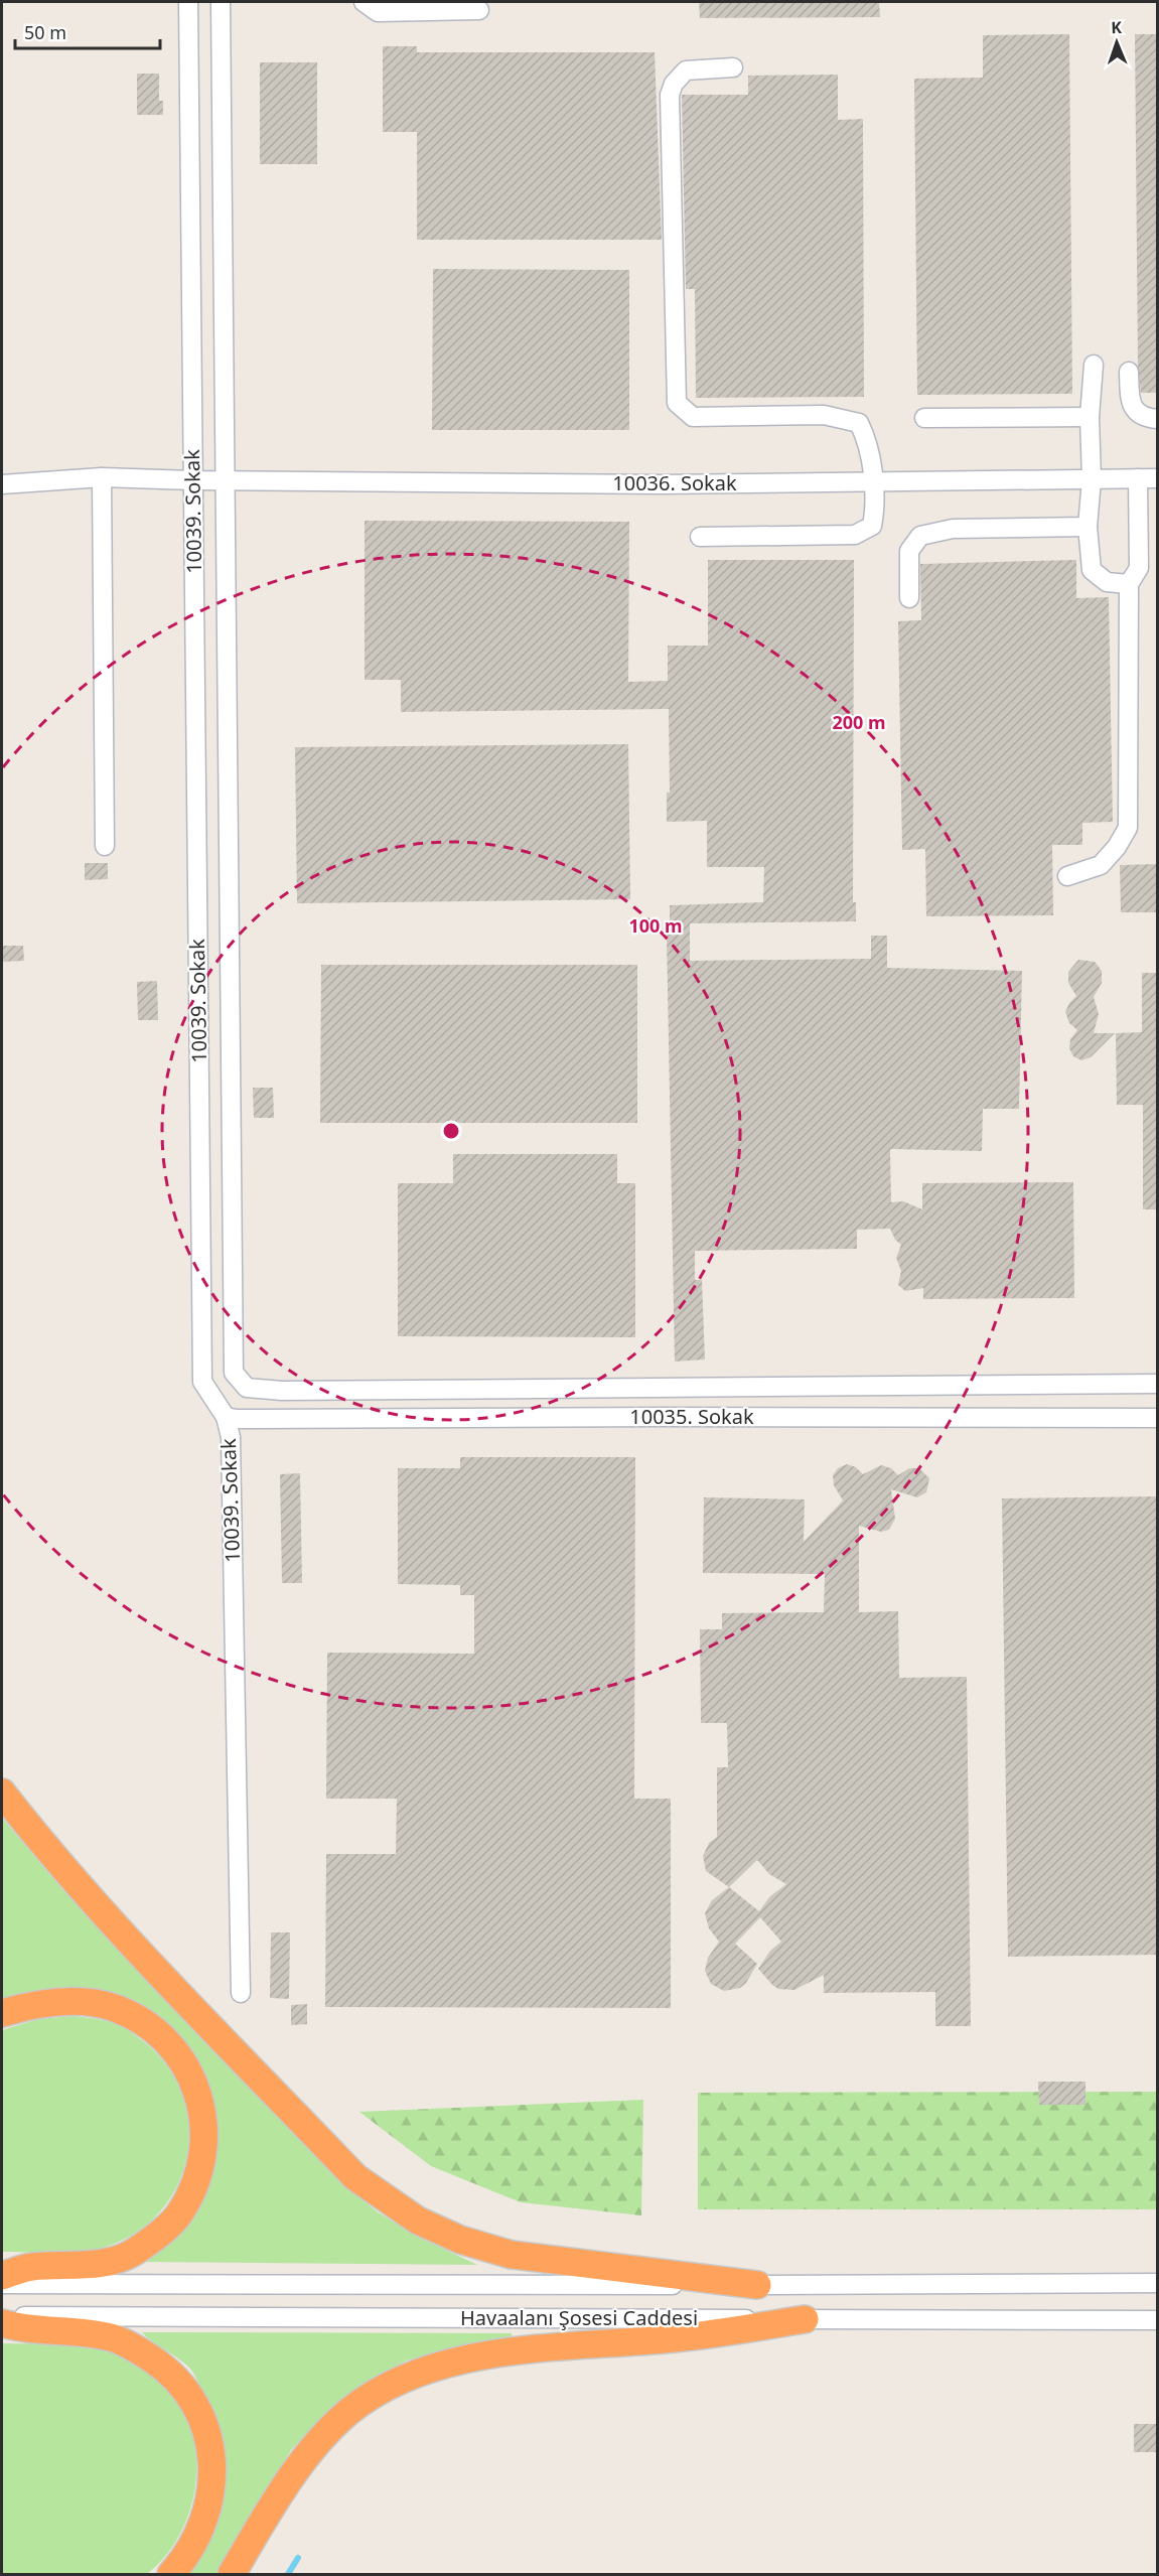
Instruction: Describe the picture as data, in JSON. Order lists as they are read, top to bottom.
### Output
{
  "streets": {
    "street": [
      "10036. Sokak",
      "10039. Sokak",
      "10035. Sokak",
      "Havaalanı Şosesi Caddesi"
    ]
  },
  "crossings": [
    ["10036. Sokak", "10039. Sokak"],
    ["10039. Sokak", "10035. Sokak"]
  ],
  "scale_bar": "50 m",
  "north": "top",
  "rings": ["200 m", "100 m"]
}
